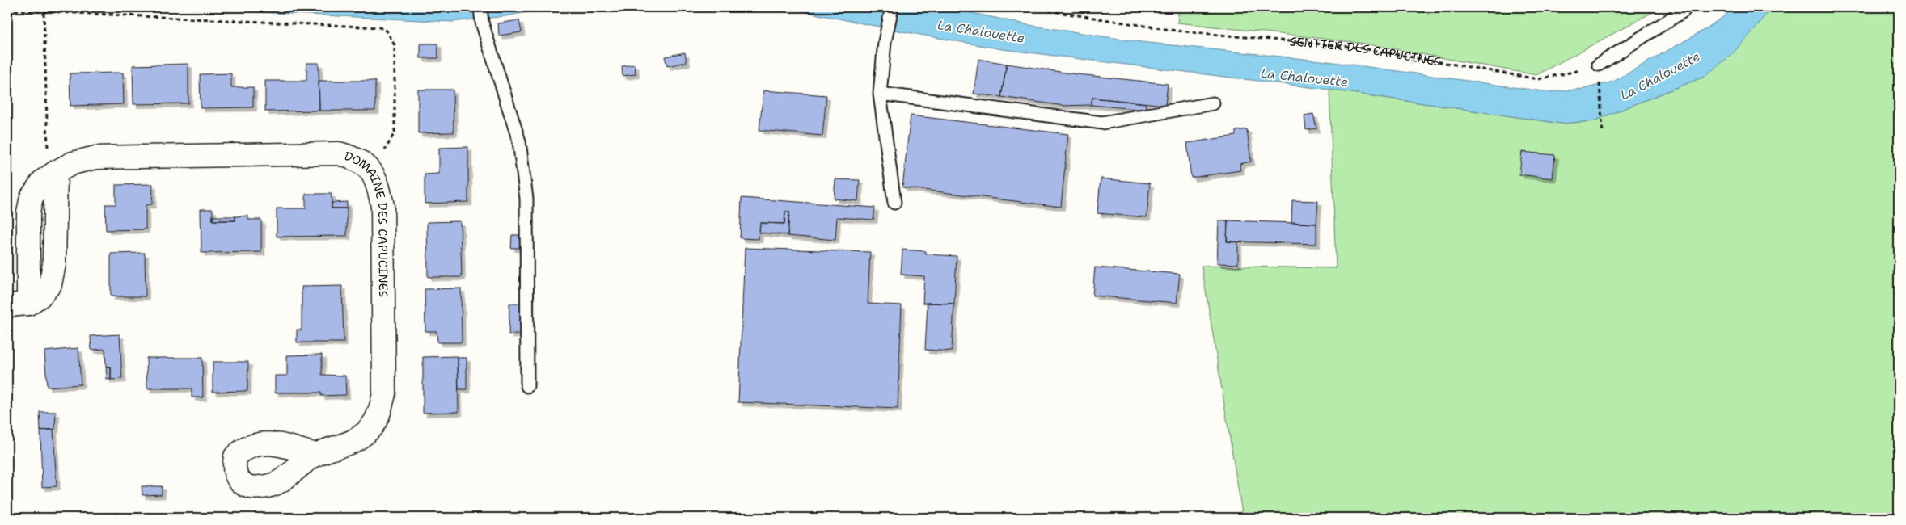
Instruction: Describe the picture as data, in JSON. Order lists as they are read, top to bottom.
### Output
{
  "streets": {
    "street": ["DOMAINE DES CAPUCINES"],
    "path": ["SENTIER DES CAPUCINES"]
  },
  "water": ["La Chalouette"]
}
